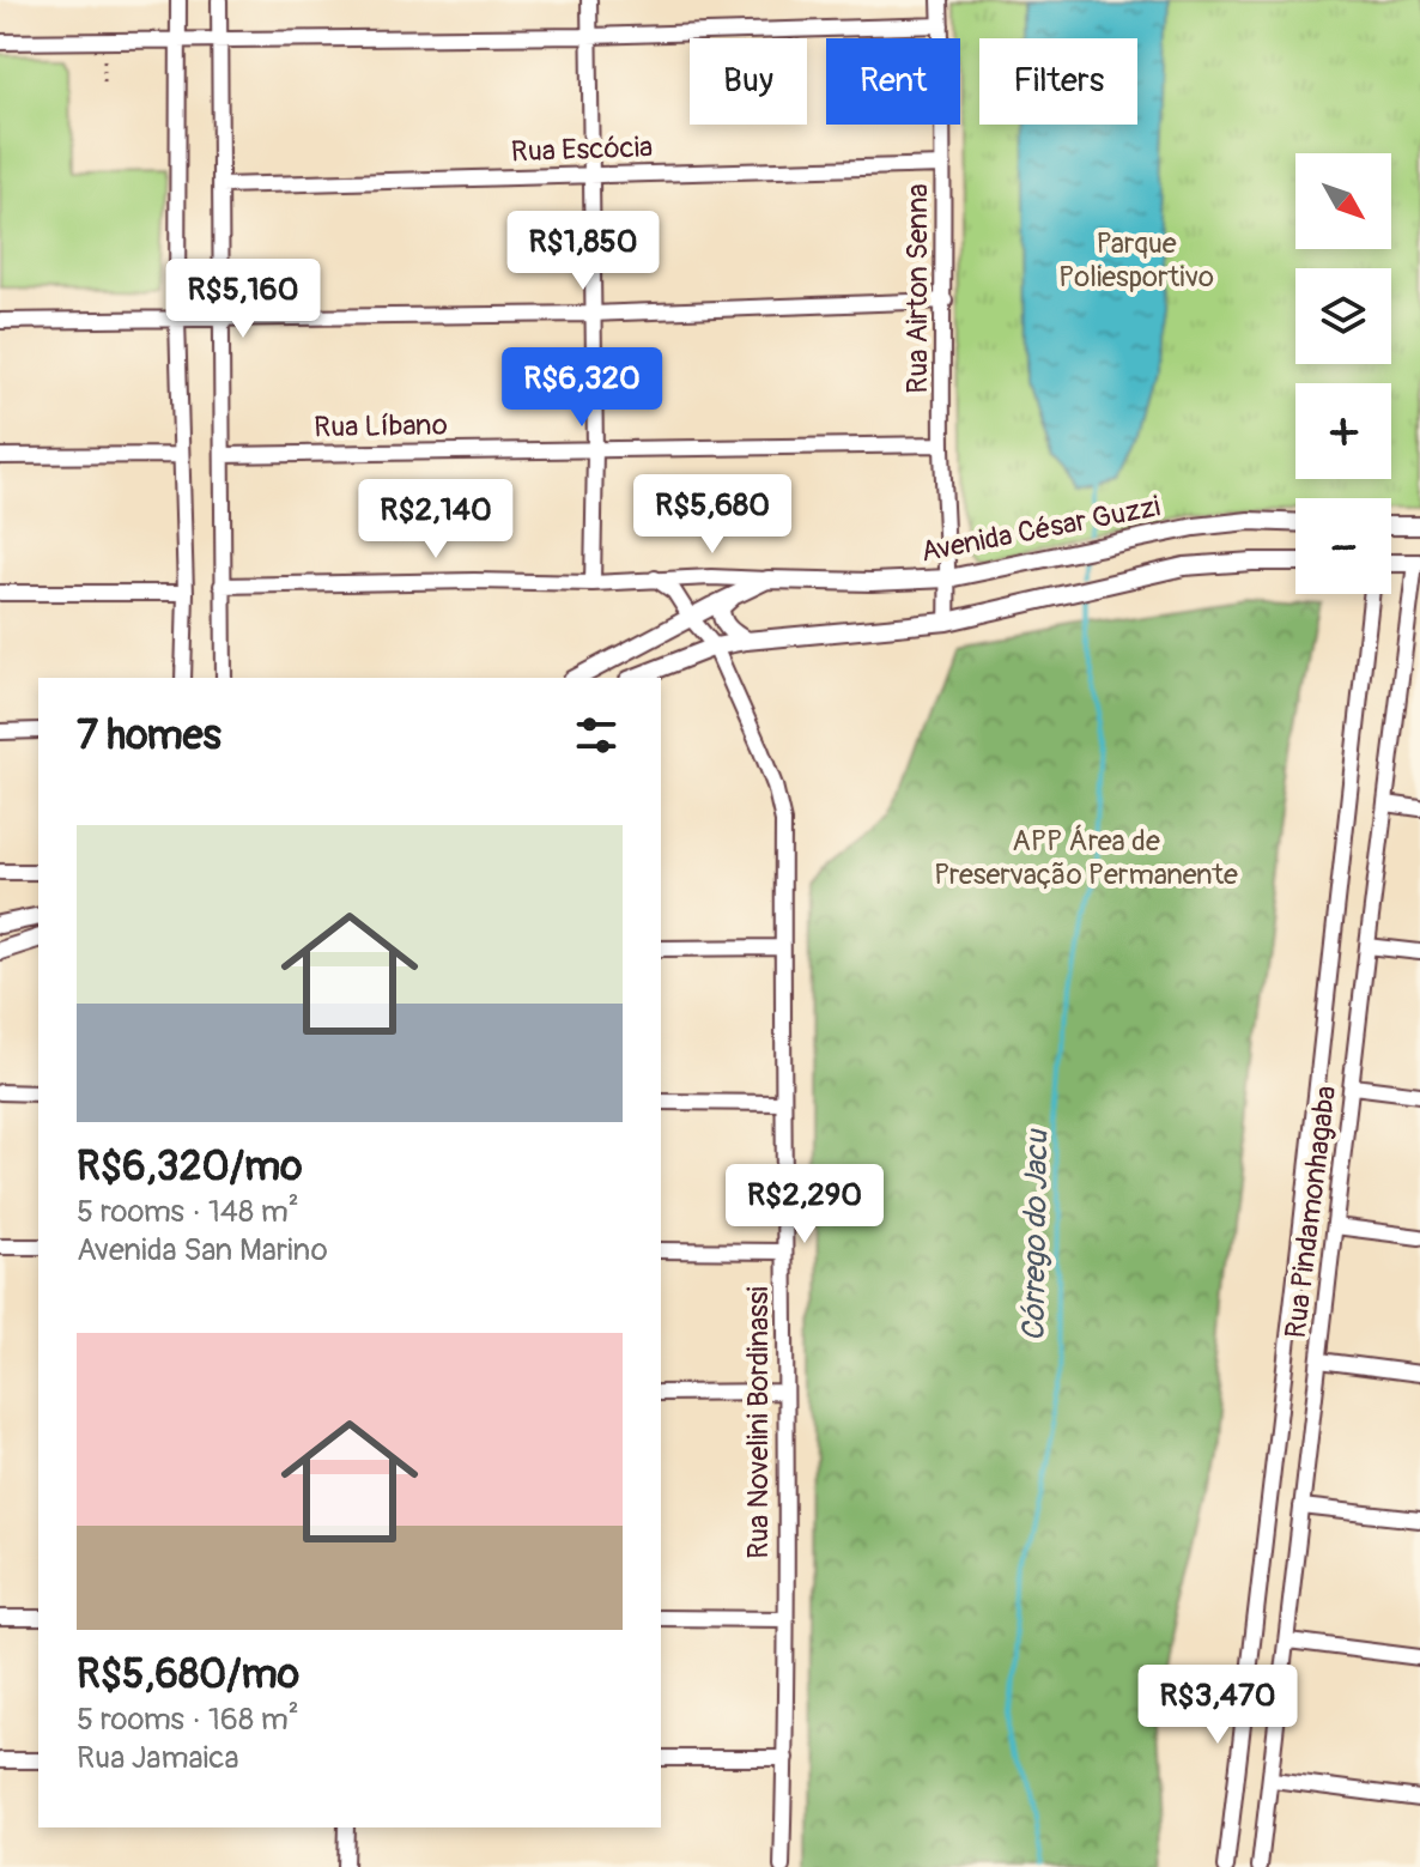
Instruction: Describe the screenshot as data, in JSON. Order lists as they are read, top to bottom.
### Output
{
  "streets": {
    "street": [
      "Rua Escócia",
      "Rua Airton Senna",
      "Rua Líbano",
      "Avenida César Guzzi",
      "Rua Pindamonhagaba",
      "Rua Novelini Bordinassi"
    ]
  },
  "crossings": [
    ["Rua Escócia", "Rua Airton Senna"],
    ["Rua Airton Senna", "Rua Líbano"],
    ["Rua Airton Senna", "Avenida César Guzzi"],
    ["Avenida César Guzzi", "Rua Novelini Bordinassi"]
  ],
  "water": ["Córrego do Jacu"],
  "parks": ["Parque Poliesportivo", "APP Área de Preservação Permanente"],
  "north": "bottom right",
  "page": {
    "chip": ["Buy", "Rent", "Filters"],
    "map_buttons": ["+", "−"],
    "price": [
      "R$1,850",
      "R$5,160",
      "R$6,320",
      "R$5,680",
      "R$2,140",
      "R$2,290",
      "R$3,470"
    ],
    "heading": "7 homes",
    "list": [
      {
        "name": "R$6,320/mo",
        "note": "5 rooms · 148 m² · Avenida San Marino"
      },
      {
        "name": "R$5,680/mo",
        "note": "5 rooms · 168 m² · Rua Jamaica"
      }
    ]
  }
}
